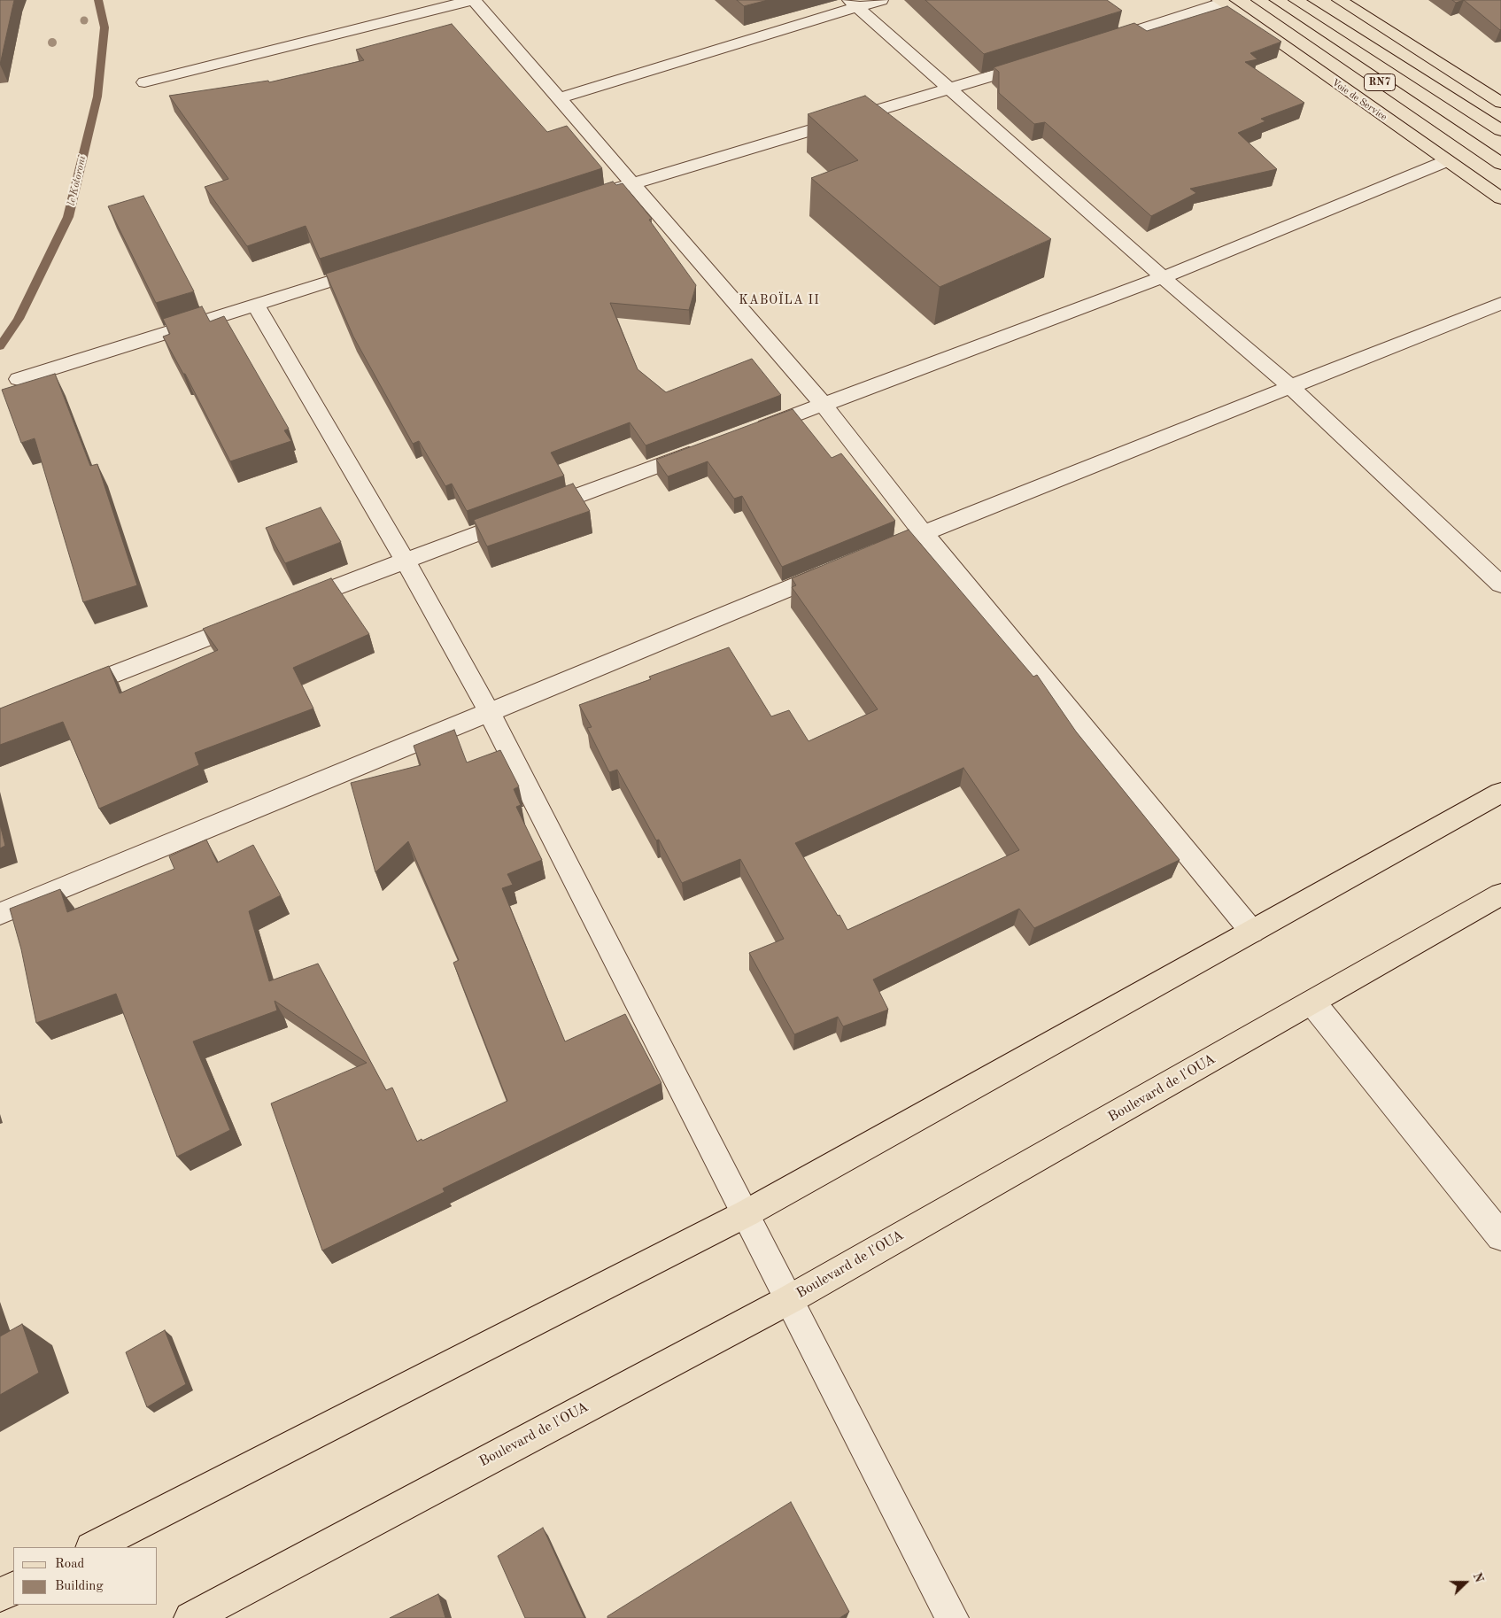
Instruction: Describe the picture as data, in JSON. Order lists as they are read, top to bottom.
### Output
{
  "streets": {
    "main road": ["RN7", "Voie de Service", "Boulevard de l'OUA"]
  },
  "districts": ["KABOÏLA II"],
  "water": ["le Kotoroni"],
  "legend": ["Road", "Building"],
  "north": "right"
}
